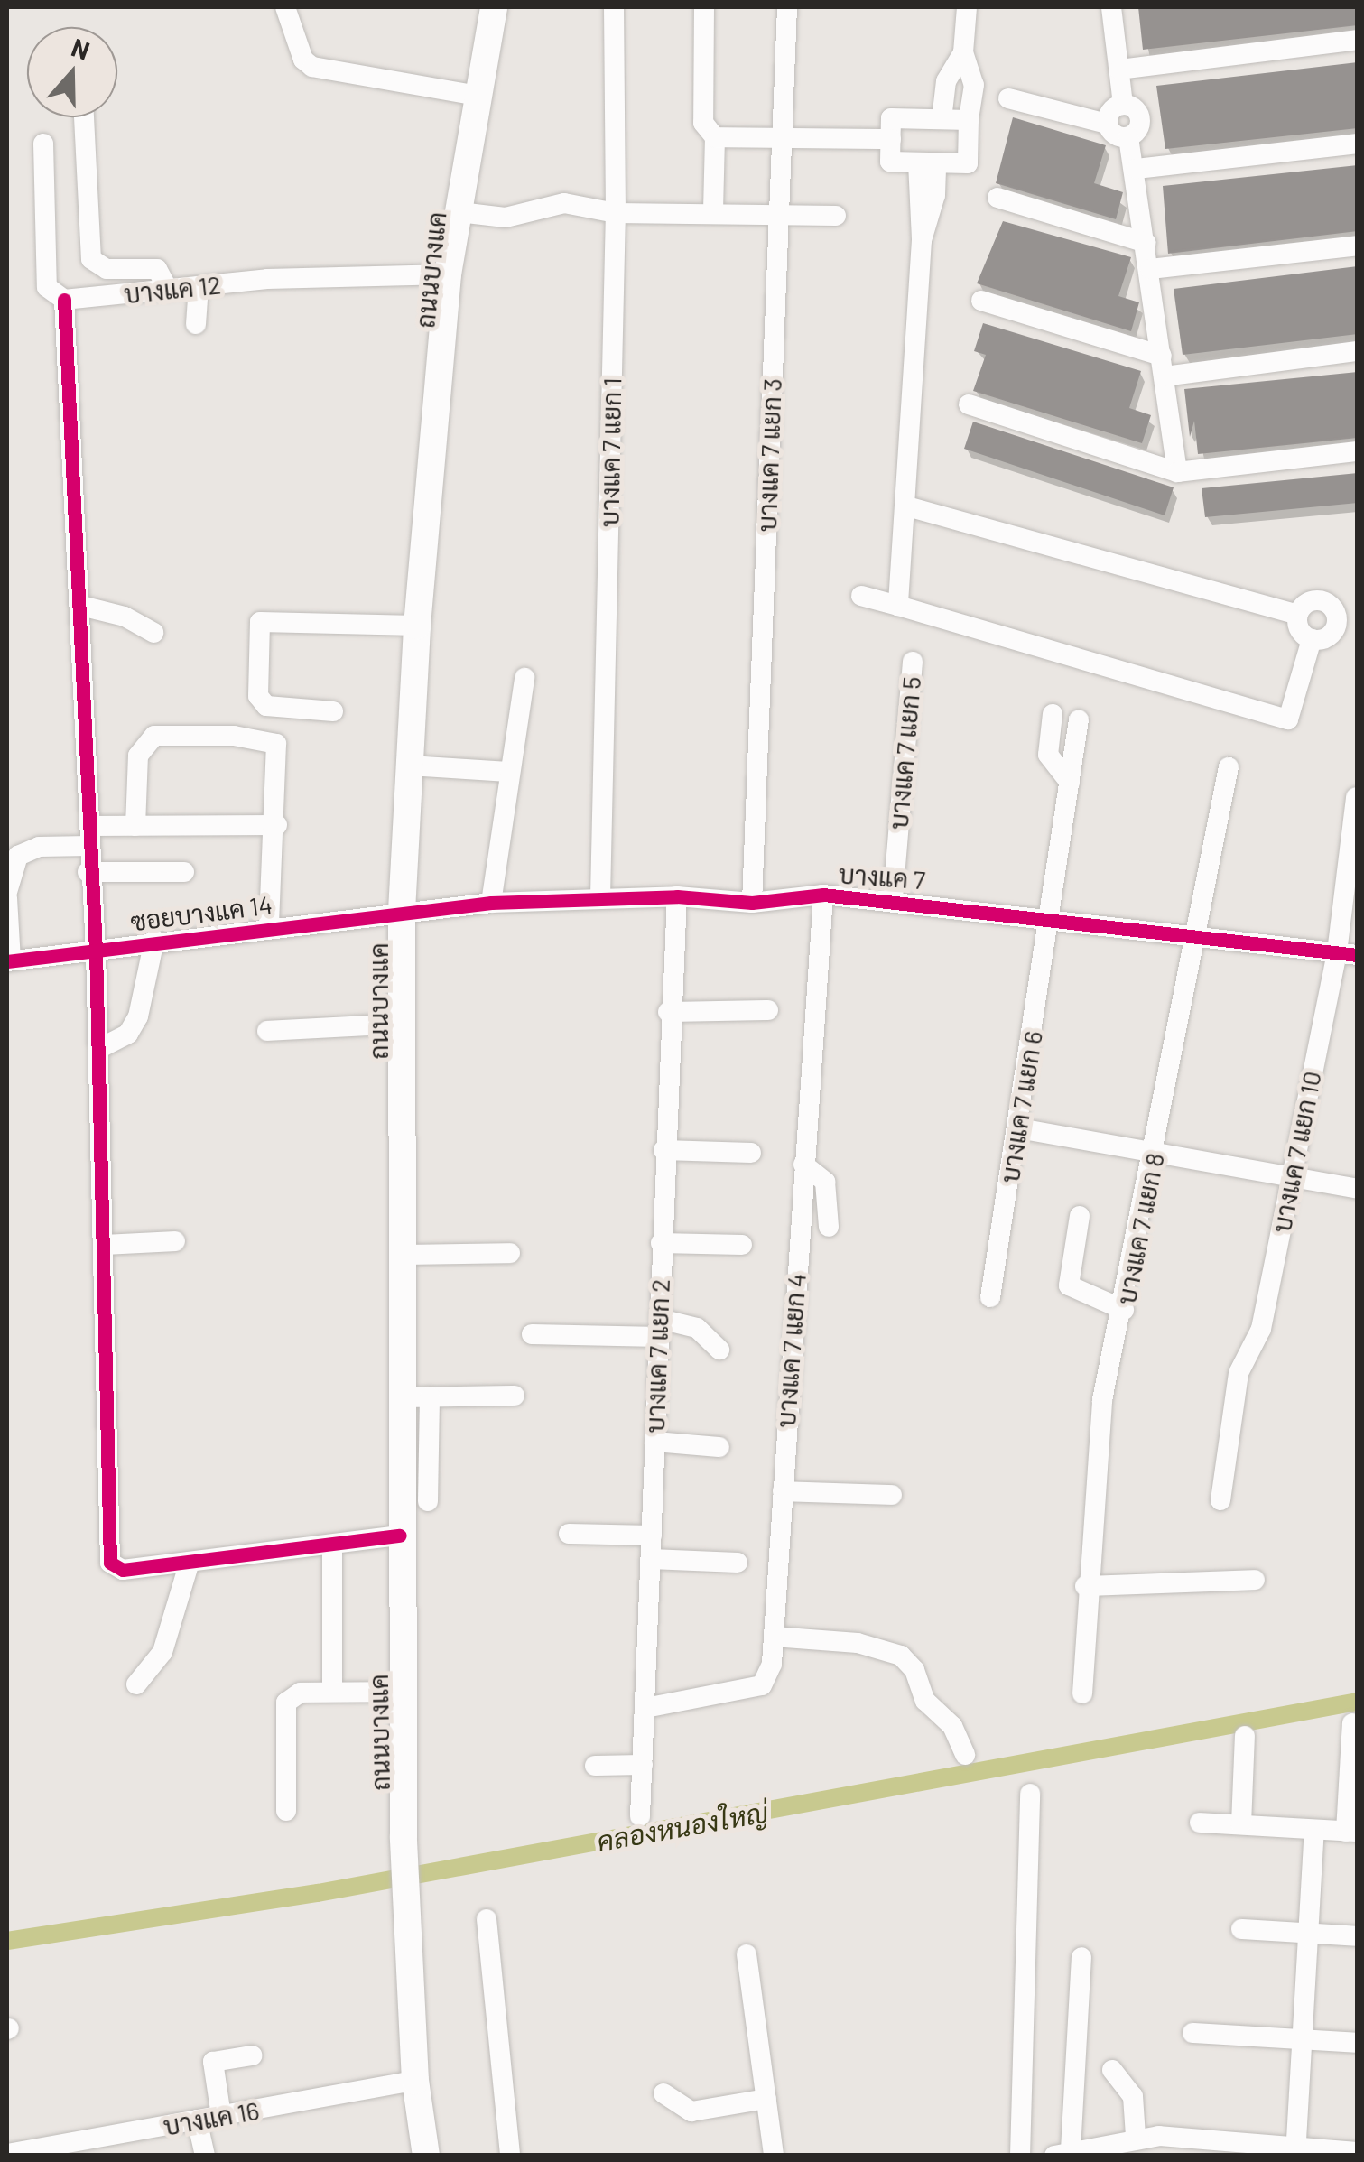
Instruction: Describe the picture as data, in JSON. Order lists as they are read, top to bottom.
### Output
{
  "streets": {
    "main road": ["ถนนบางแค"],
    "street": [
      "บางแค 12",
      "บางแค 7 แยก 1",
      "บางแค 7 แยก 3",
      "บางแค 7 แยก 5",
      "บางแค 7",
      "ซอยบางแค 14",
      "บางแค 7 แยก 6",
      "บางแค 7 แยก 10",
      "บางแค 7 แยก 8",
      "บางแค 7 แยก 4",
      "บางแค 7 แยก 2",
      "บางแค 16"
    ]
  },
  "crossings": [
    ["ถนนบางแค", "บางแค 12"],
    ["ถนนบางแค", "บางแค 7"],
    ["ถนนบางแค", "ซอยบางแค 14"],
    ["ถนนบางแค", "บางแค 16"],
    ["บางแค 7 แยก 1", "บางแค 7"],
    ["บางแค 7 แยก 3", "บางแค 7"],
    ["บางแค 7 แยก 5", "บางแค 7"],
    ["บางแค 7", "ซอยบางแค 14"],
    ["บางแค 7", "บางแค 7 แยก 6"],
    ["บางแค 7", "บางแค 7 แยก 10"],
    ["บางแค 7", "บางแค 7 แยก 8"],
    ["บางแค 7", "บางแค 7 แยก 4"],
    ["บางแค 7", "บางแค 7 แยก 2"],
    ["บางแค 7 แยก 4", "บางแค 7 แยก 2"]
  ],
  "water": ["คลองหนองใหญ่"],
  "north": "top"
}
